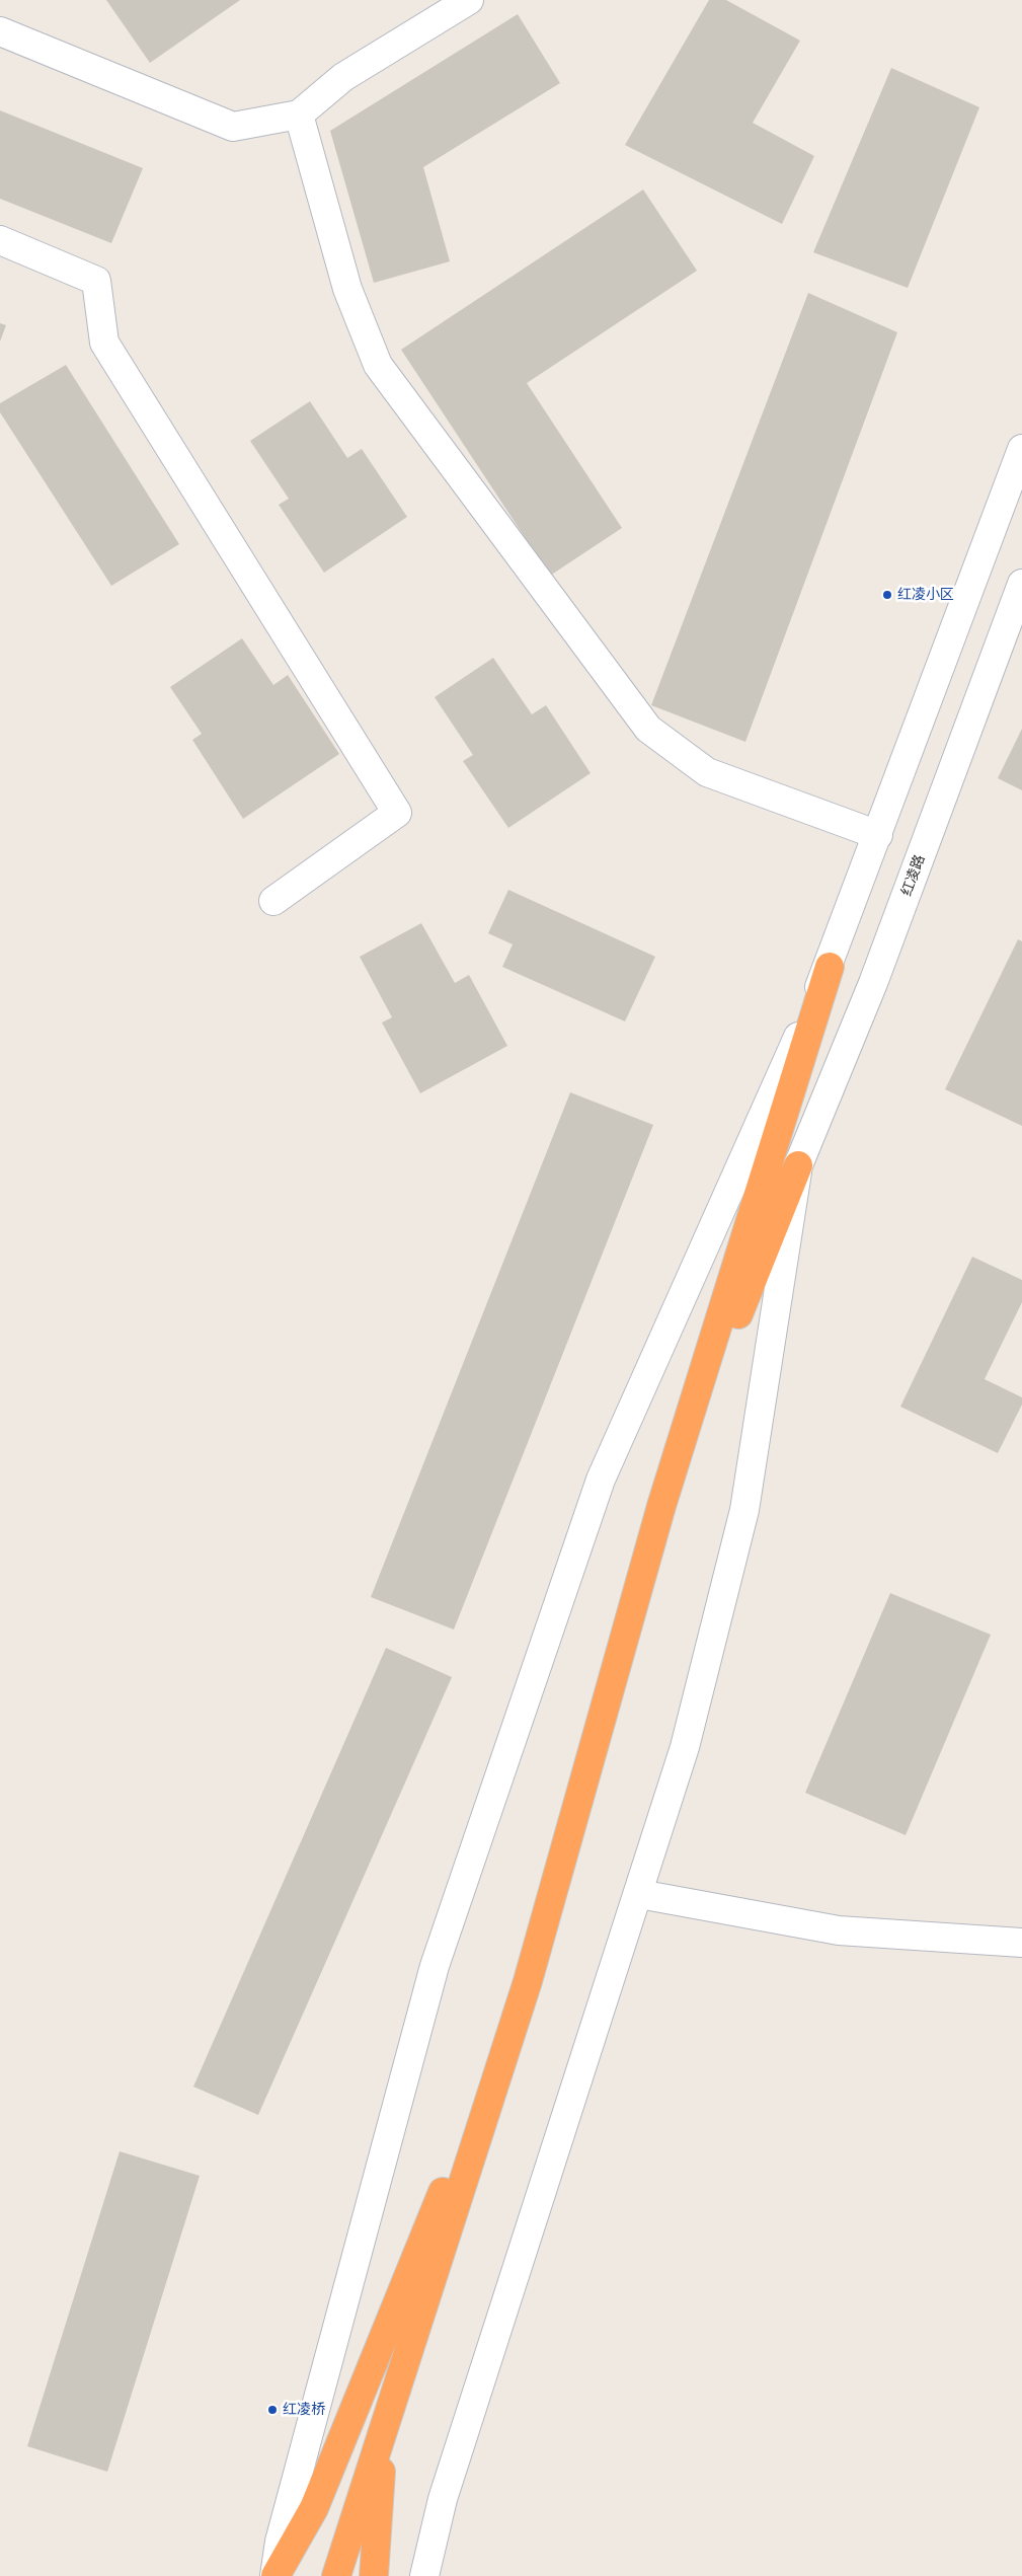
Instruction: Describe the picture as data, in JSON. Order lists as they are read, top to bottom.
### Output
{
  "streets": {
    "main road": ["红凌路"]
  },
  "places": ["红凌小区", "红凌桥"]
}
